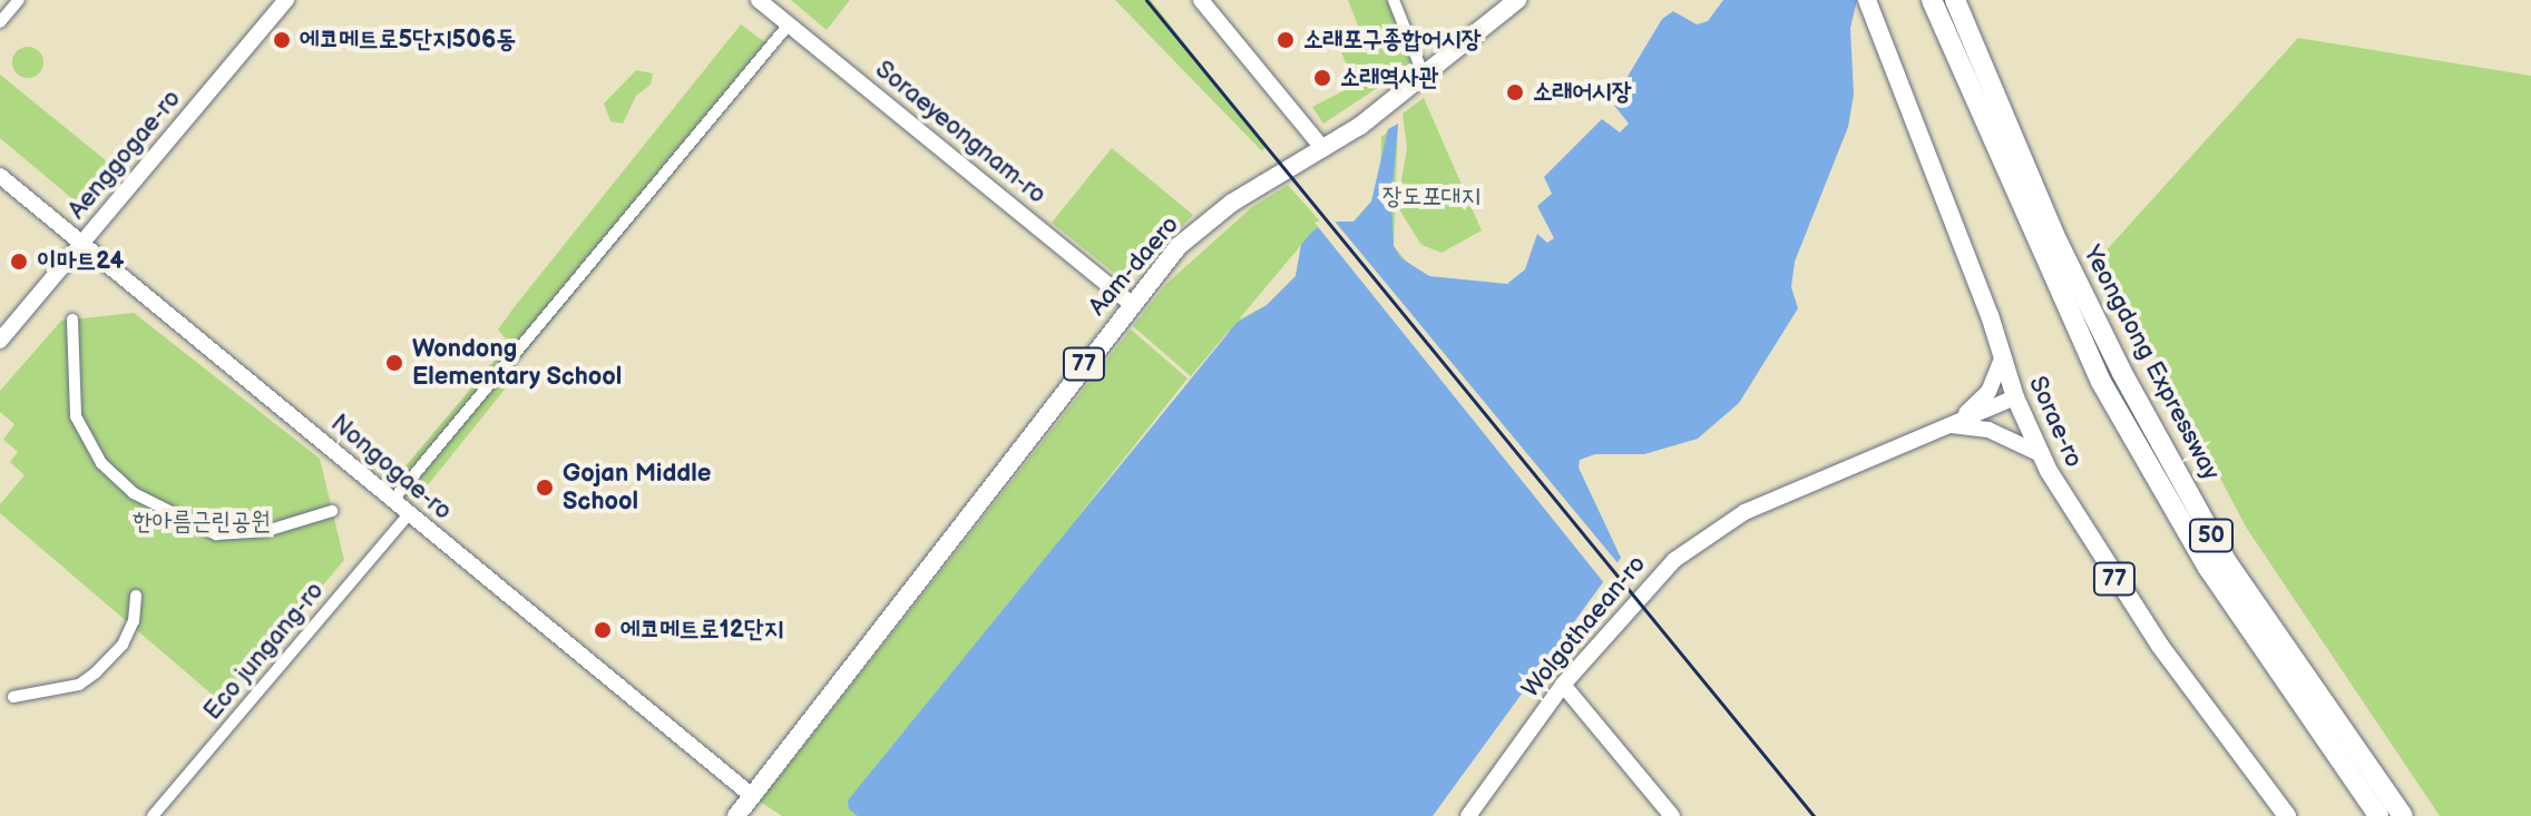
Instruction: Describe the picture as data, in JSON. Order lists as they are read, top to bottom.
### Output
{
  "streets": {
    "highway": ["Yeongdong Expressway", "50"],
    "main road": ["Aam-daero", "77", "Sorae-ro"],
    "street": [
      "Soraeyeongnam-ro",
      "Aenggogae-ro",
      "Nongogae-ro",
      "Wolgothaean-ro",
      "Eco jungang-ro"
    ]
  },
  "crossings": [
    ["Soraeyeongnam-ro", "Aam-daero"],
    ["Aenggogae-ro", "Nongogae-ro"],
    ["Aam-daero", "Nongogae-ro"],
    ["Sorae-ro", "Wolgothaean-ro"],
    ["Nongogae-ro", "Eco jungang-ro"]
  ],
  "parks": ["장도포대지", "한아름근린공원"],
  "places": [
    "에코메트로5단지506동",
    "소래포구종합어시장",
    "소래역사관",
    "소래어시장",
    "이마트24",
    "Wondong Elementary School",
    "Gojan Middle School",
    "에코메트로12단지"
  ]
}
